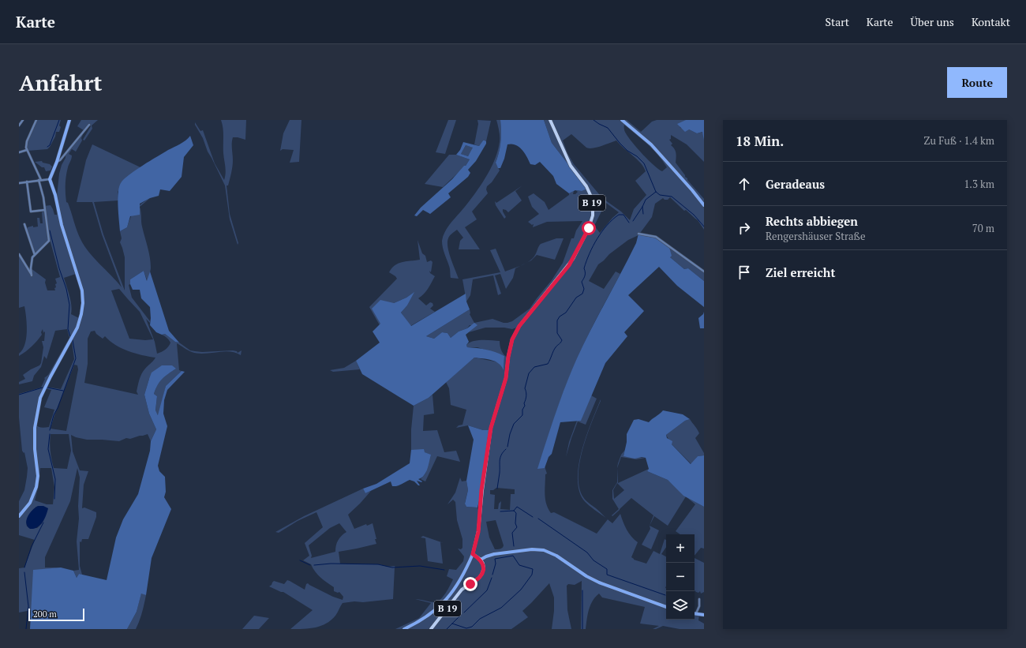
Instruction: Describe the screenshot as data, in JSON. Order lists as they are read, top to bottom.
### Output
{
  "streets": {
    "main road": ["B 19"]
  },
  "scale_bar": "200 m",
  "page": {
    "header": "Karte",
    "nav": [
      "Start",
      "Karte",
      "Über uns",
      "Kontakt"
    ],
    "buttons": "Route",
    "title": "Anfahrt",
    "heading": ["18 Min.", "Zu Fuß · 1.4 km"],
    "list": [
      ["Geradeaus", "1.3 km"],
      ["Rechts abbiegen", "Rengershäuser Straße", "70 m"],
      "Ziel erreicht"
    ],
    "map_buttons": ["+", "−"],
    "scale": "200 m"
  }
}
